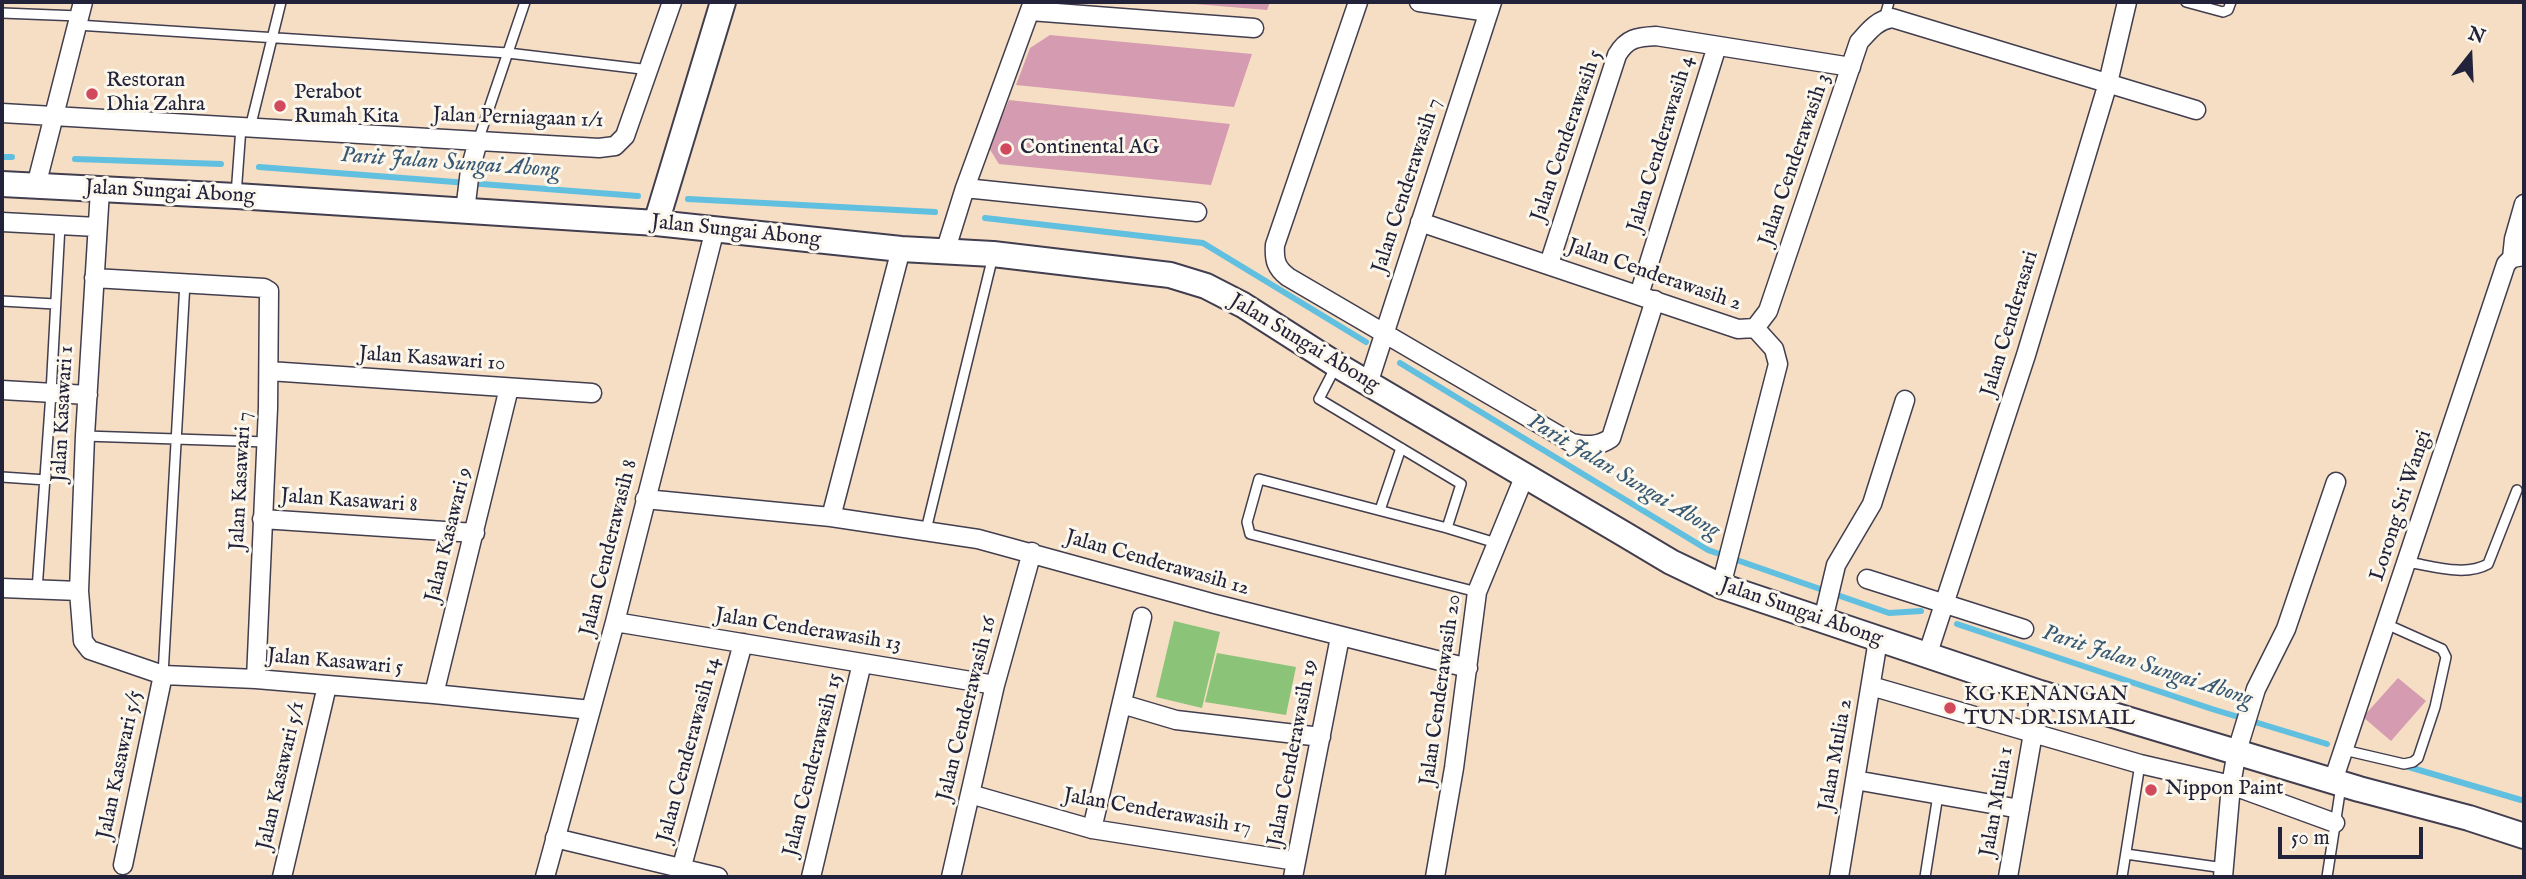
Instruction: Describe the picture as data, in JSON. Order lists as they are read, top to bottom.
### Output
{
  "streets": {
    "street": [
      "Jalan Perniagaan 1/1",
      "Jalan Cenderawasih 5",
      "Jalan Cenderawasih 4",
      "Jalan Cenderawasih 3",
      "Jalan Cenderawasih 7",
      "Jalan Sungai Abong",
      "Jalan Cenderawasih 2",
      "Jalan Cenderasari",
      "Jalan Kasawari 10",
      "Jalan Kasawari 1",
      "Jalan Kasawari 7",
      "Jalan Kasawari 8",
      "Lorong Sri Wangi",
      "Jalan Kasawari 9",
      "Jalan Cenderawasih 8",
      "Jalan Cenderawasih 12",
      "Jalan Cenderawasih 13",
      "Jalan Kasawari 5",
      "Jalan Cenderawasih 20",
      "Jalan Cenderawasih 16",
      "Jalan Cenderawasih 14",
      "Jalan Cenderawasih 19",
      "Jalan Mulia 2",
      "Jalan Kasawari 5/5",
      "Jalan Cenderawasih 15",
      "Jalan Kasawari 5/1",
      "Jalan Mulia 1",
      "Jalan Cenderawasih 17"
    ]
  },
  "crossings": [
    ["Jalan Cenderawasih 5", "Jalan Cenderawasih 4"],
    ["Jalan Cenderawasih 5", "Jalan Cenderawasih 3"],
    ["Jalan Cenderawasih 5", "Jalan Cenderawasih 2"],
    ["Jalan Cenderawasih 4", "Jalan Cenderawasih 7"],
    ["Jalan Cenderawasih 4", "Jalan Cenderawasih 2"],
    ["Jalan Cenderawasih 3", "Jalan Cenderawasih 2"],
    ["Jalan Cenderawasih 7", "Jalan Sungai Abong"],
    ["Jalan Cenderawasih 7", "Jalan Cenderawasih 2"],
    ["Jalan Sungai Abong", "Jalan Cenderasari"],
    ["Jalan Sungai Abong", "Jalan Kasawari 1"],
    ["Jalan Sungai Abong", "Lorong Sri Wangi"],
    ["Jalan Sungai Abong", "Jalan Cenderawasih 8"],
    ["Jalan Sungai Abong", "Jalan Cenderawasih 20"],
    ["Jalan Sungai Abong", "Jalan Mulia 2"],
    ["Jalan Sungai Abong", "Jalan Mulia 1"],
    ["Jalan Kasawari 10", "Jalan Kasawari 7"],
    ["Jalan Kasawari 10", "Jalan Kasawari 9"],
    ["Jalan Kasawari 1", "Jalan Kasawari 5"],
    ["Jalan Kasawari 7", "Jalan Kasawari 8"],
    ["Jalan Kasawari 7", "Jalan Kasawari 5"],
    ["Jalan Kasawari 8", "Jalan Kasawari 9"],
    ["Jalan Kasawari 9", "Jalan Kasawari 5"],
    ["Jalan Cenderawasih 8", "Jalan Cenderawasih 12"],
    ["Jalan Cenderawasih 8", "Jalan Cenderawasih 13"],
    ["Jalan Cenderawasih 8", "Jalan Kasawari 5"],
    ["Jalan Cenderawasih 12", "Jalan Cenderawasih 20"],
    ["Jalan Cenderawasih 12", "Jalan Cenderawasih 16"],
    ["Jalan Cenderawasih 12", "Jalan Cenderawasih 19"],
    ["Jalan Cenderawasih 13", "Jalan Cenderawasih 16"],
    ["Jalan Cenderawasih 13", "Jalan Cenderawasih 14"],
    ["Jalan Cenderawasih 13", "Jalan Cenderawasih 15"],
    ["Jalan Kasawari 5", "Jalan Kasawari 5/5"],
    ["Jalan Kasawari 5", "Jalan Kasawari 5/1"],
    ["Jalan Cenderawasih 16", "Jalan Cenderawasih 17"],
    ["Jalan Cenderawasih 19", "Jalan Cenderawasih 17"]
  ],
  "water": ["Parit Jalan Sungai Abong"],
  "places": [
    "Restoran Dhia Zahra",
    "Perabot Rumah Kita",
    "Continental AG",
    "KG KENANGAN TUN DR.ISMAIL",
    "Nippon Paint"
  ],
  "scale_bar": "50 m",
  "north": "top"
}
